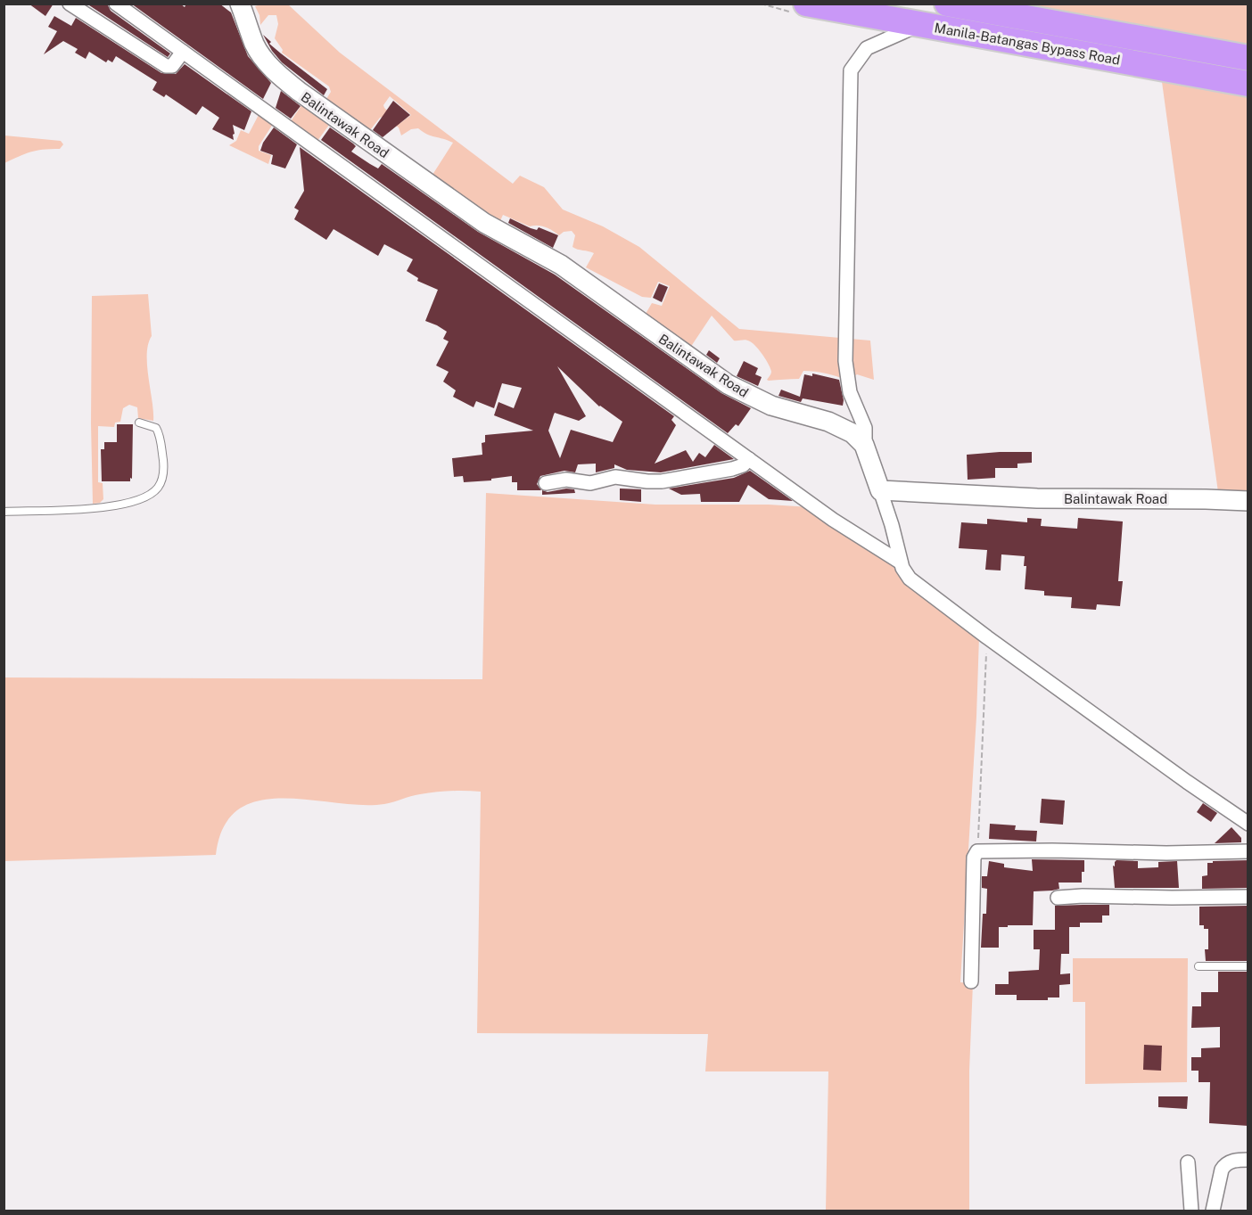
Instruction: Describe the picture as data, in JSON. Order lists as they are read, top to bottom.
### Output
{
  "streets": {
    "highway": ["Manila-Batangas Bypass Road"],
    "street": ["Balintawak Road"]
  }
}
